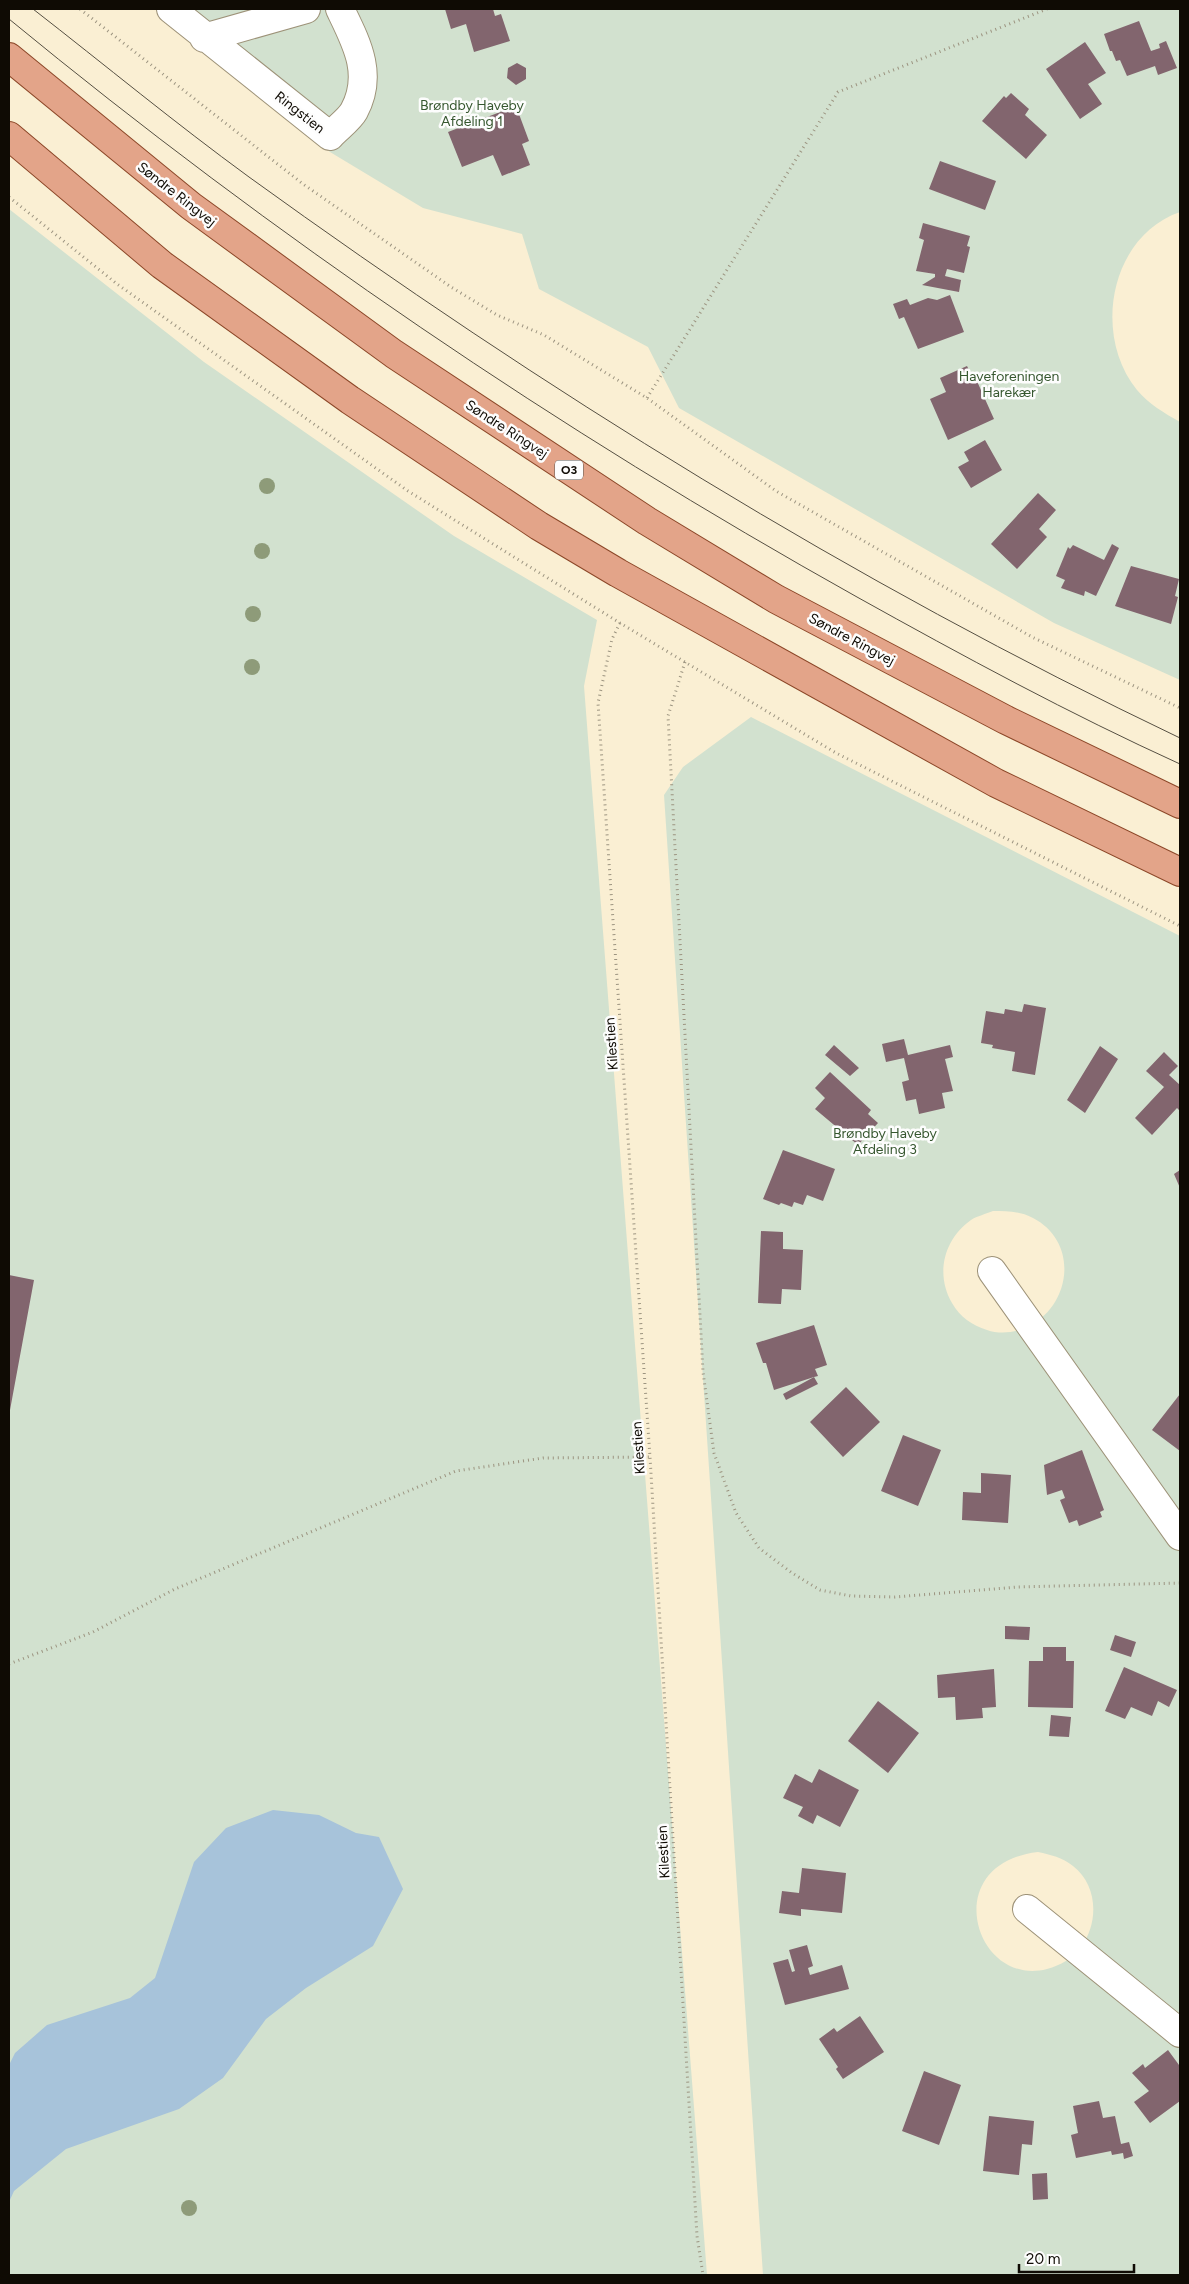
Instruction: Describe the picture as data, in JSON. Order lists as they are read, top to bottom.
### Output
{
  "streets": {
    "main road": ["Søndre Ringvej", "O3"],
    "street": ["Ringstien"],
    "path": ["Kilestien"]
  },
  "parks": ["Brøndby Haveby Afdeling 1", "Haveforeningen Harekær", "Brøndby Haveby Afdeling 3"],
  "scale_bar": "20 m"
}
